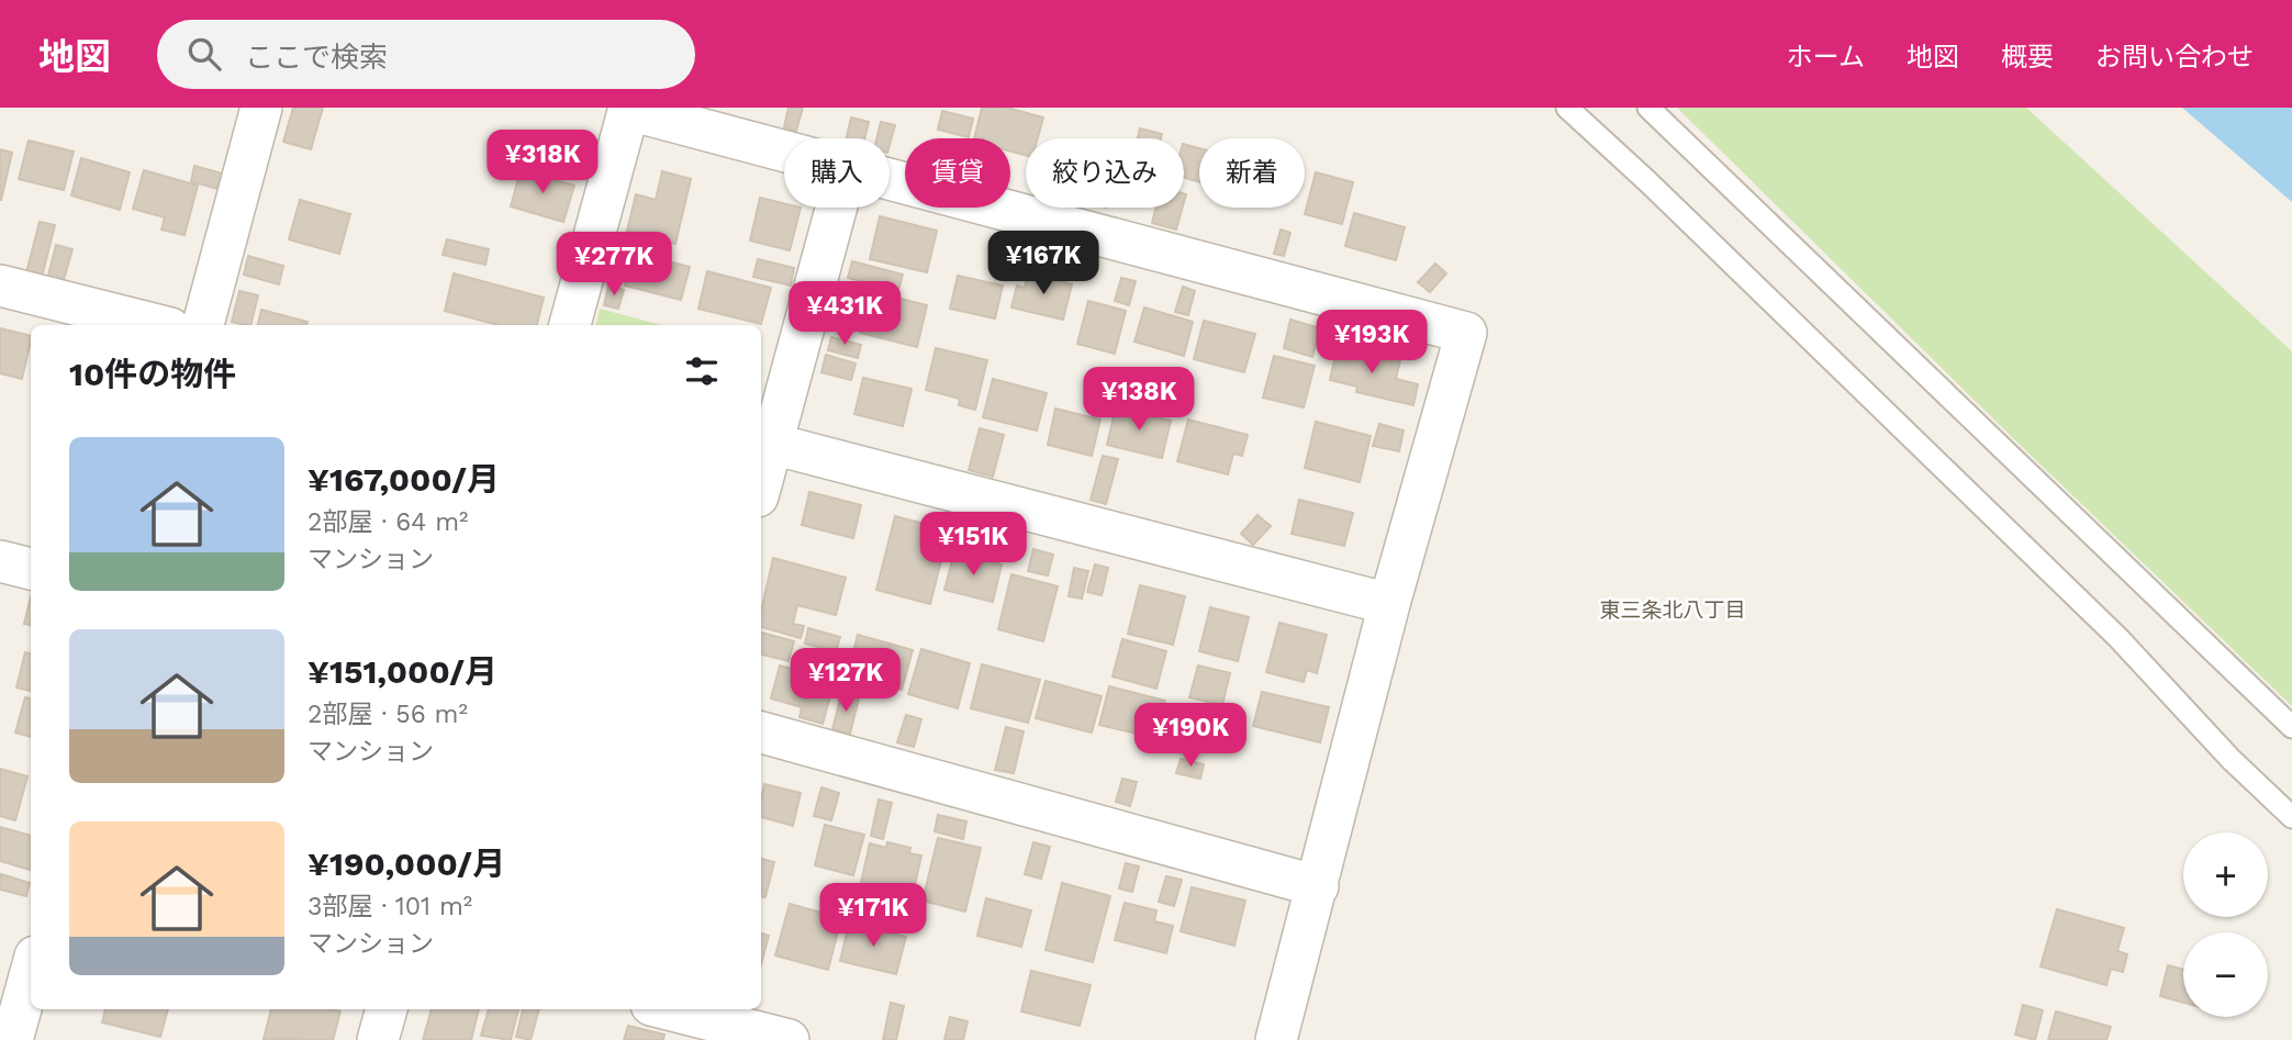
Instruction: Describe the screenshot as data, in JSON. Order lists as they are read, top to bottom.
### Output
{
  "districts": ["東三条北八丁目"],
  "page": {
    "header": "地図",
    "search": "ここで検索",
    "nav": [
      "ホーム",
      "地図",
      "概要",
      "お問い合わせ"
    ],
    "price": [
      "¥318K",
      "¥167K",
      "¥277K",
      "¥431K",
      "¥193K",
      "¥138K",
      "¥151K",
      "¥127K",
      "¥190K",
      "¥171K"
    ],
    "chip": [
      "購入",
      "賃貸",
      "絞り込み",
      "新着"
    ],
    "heading": "10件の物件",
    "list": [
      {
        "name": "¥167,000/月",
        "note": "2部屋 · 64 m² · マンション"
      },
      {
        "name": "¥151,000/月",
        "note": "2部屋 · 56 m² · マンション"
      },
      {
        "name": "¥190,000/月",
        "note": "3部屋 · 101 m² · マンション"
      }
    ],
    "map_buttons": ["+", "−"]
  }
}
